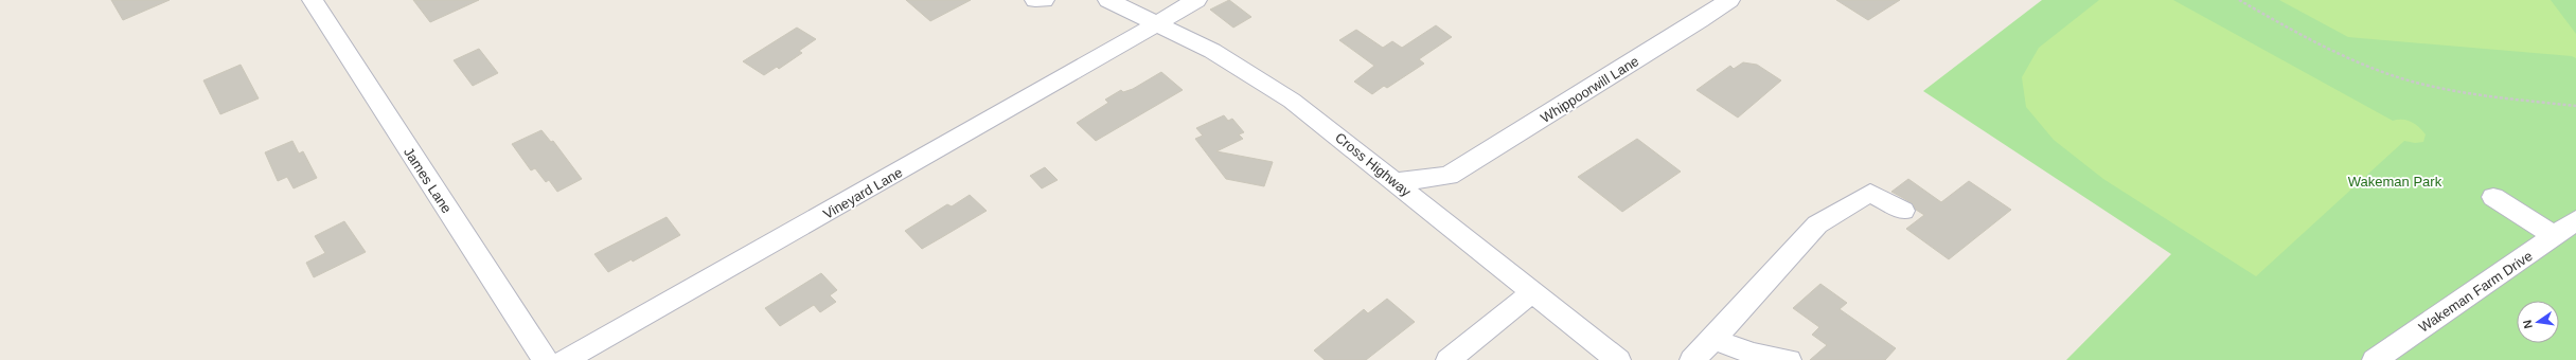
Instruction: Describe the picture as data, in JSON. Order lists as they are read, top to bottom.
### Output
{
  "streets": {
    "street": [
      "Whippoorwill Lane",
      "Cross Highway",
      "James Lane",
      "Vineyard Lane",
      "Wakeman Farm Drive"
    ]
  },
  "crossings": [
    ["Whippoorwill Lane", "Cross Highway"],
    ["Cross Highway", "Vineyard Lane"]
  ],
  "parks": ["Wakeman Park"],
  "north": "left"
}
